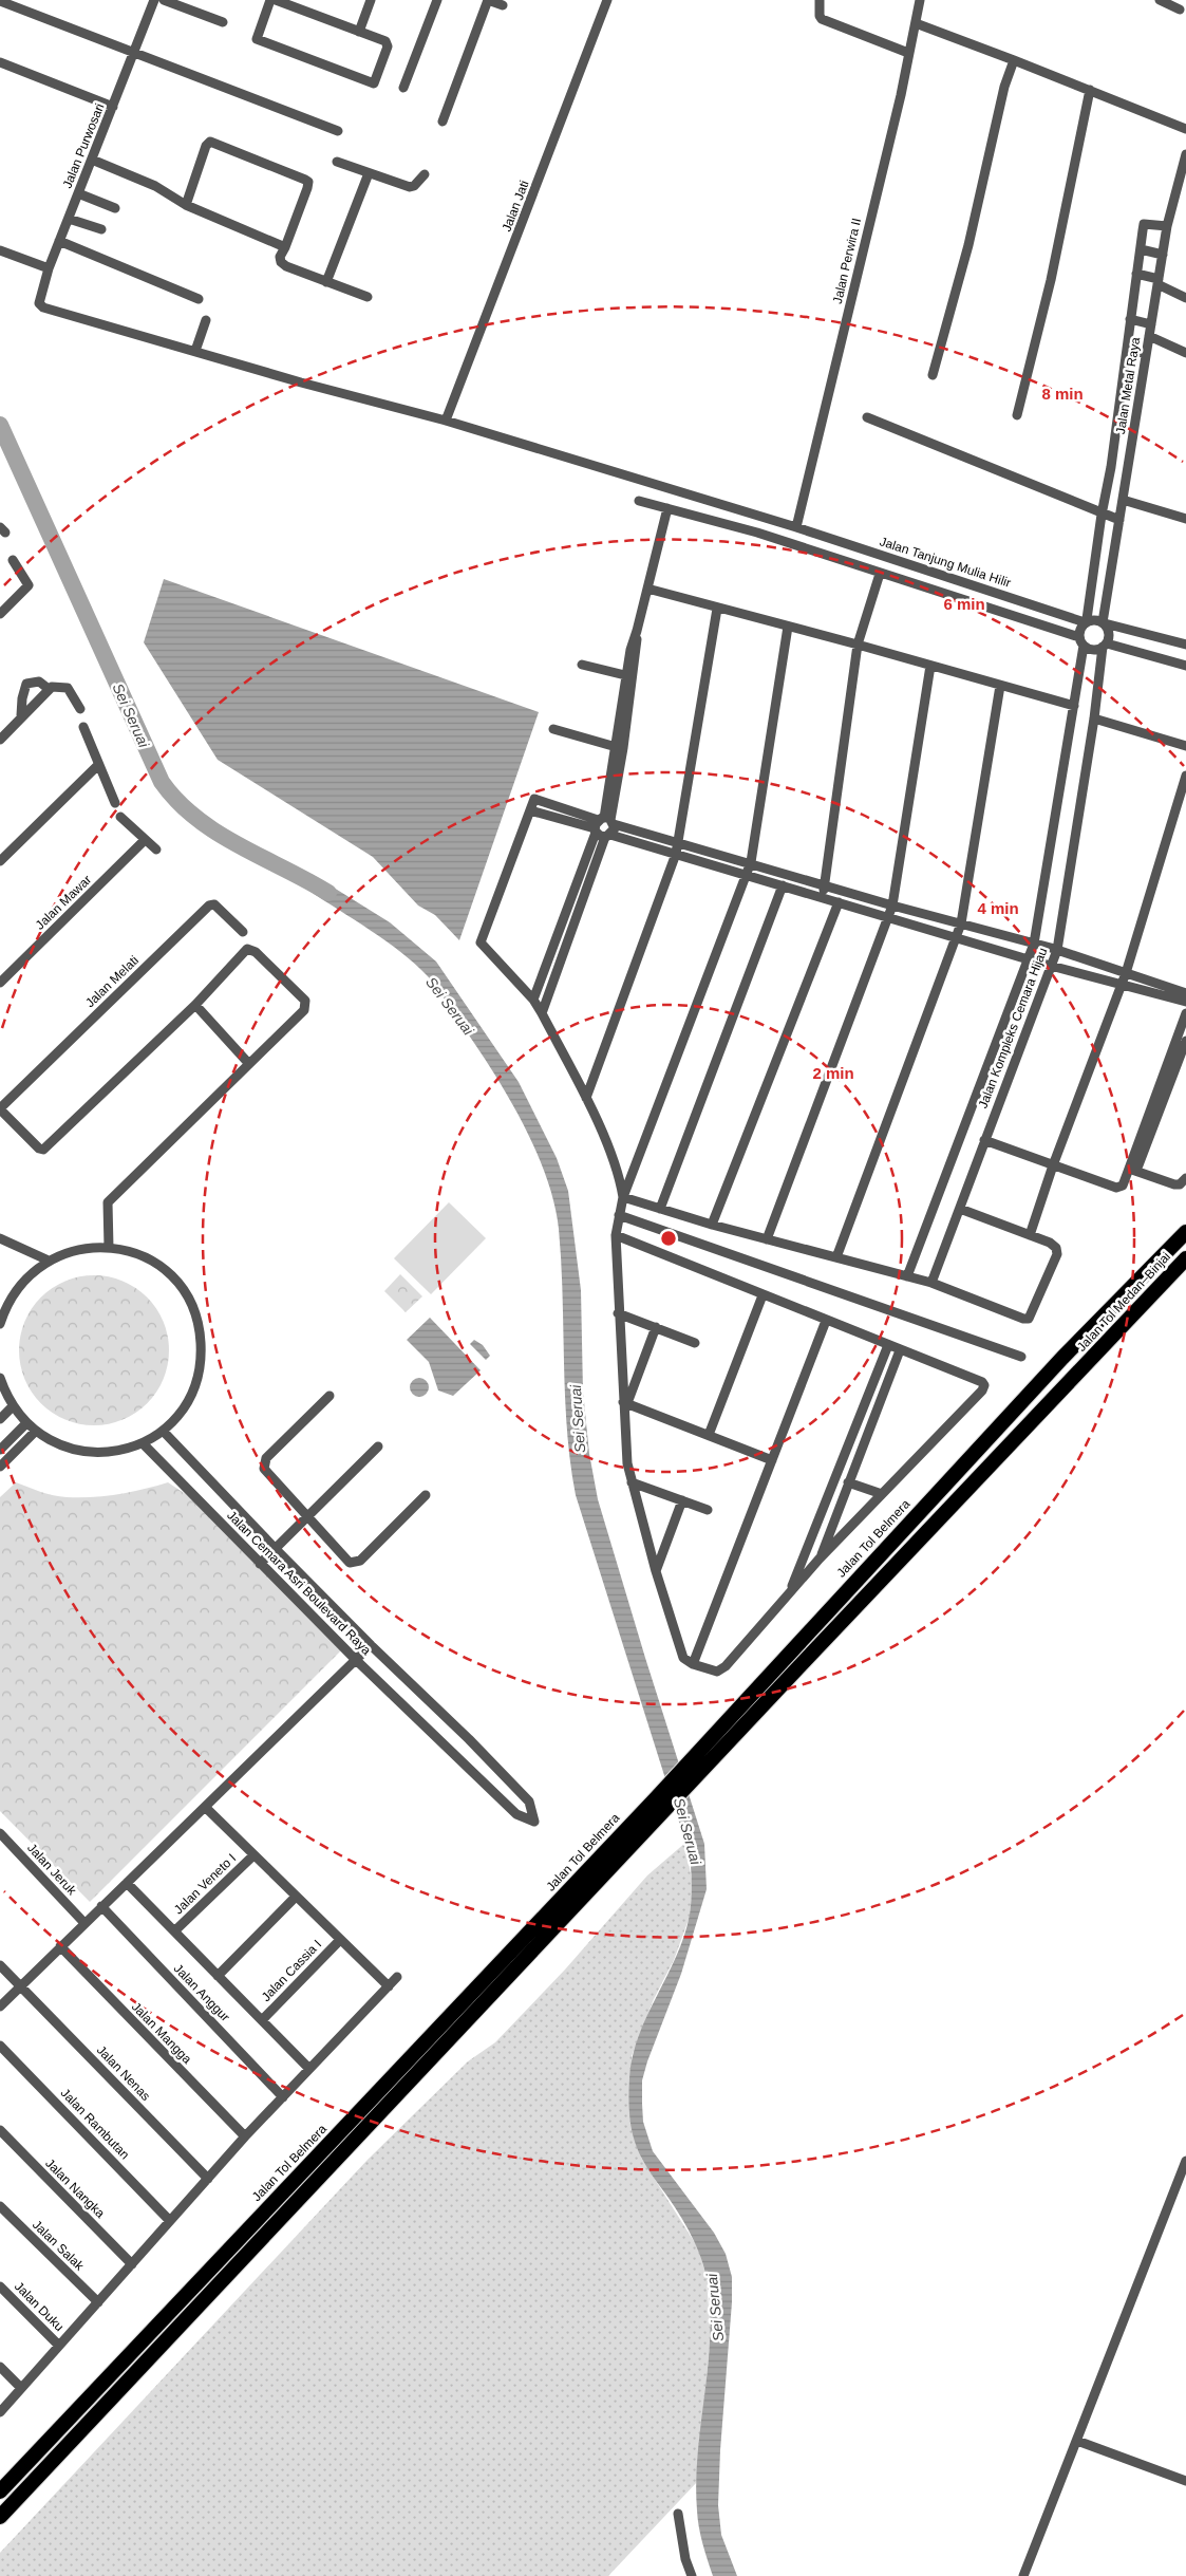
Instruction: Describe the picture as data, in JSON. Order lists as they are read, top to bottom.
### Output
{
  "streets": {
    "highway": ["Jalan Tol Medan–Binjai", "Jalan Tol Belmera"],
    "street": [
      "Jalan Purwosari",
      "Jalan Jati",
      "Jalan Perwira II",
      "Jalan Metal Raya",
      "Jalan Tanjung Mulia Hilir",
      "Jalan Mawar",
      "Jalan Melati",
      "Jalan Kompleks Cemara Hijau",
      "Jalan Cemara Asri Boulevard Raya",
      "Jalan Jeruk",
      "Jalan Veneto I",
      "Jalan Cassia I",
      "Jalan Anggur",
      "Jalan Mangga",
      "Jalan Nenas",
      "Jalan Rambutan",
      "Jalan Nangka",
      "Jalan Salak",
      "Jalan Duku"
    ]
  },
  "crossings": [
    ["Jalan Purwosari", "Jalan Tanjung Mulia Hilir"],
    ["Jalan Jati", "Jalan Tanjung Mulia Hilir"],
    ["Jalan Perwira II", "Jalan Tanjung Mulia Hilir"],
    ["Jalan Metal Raya", "Jalan Tanjung Mulia Hilir"],
    ["Jalan Metal Raya", "Jalan Kompleks Cemara Hijau"],
    ["Jalan Tanjung Mulia Hilir", "Jalan Kompleks Cemara Hijau"]
  ],
  "water": ["Sei Seruai"],
  "rings": [
    "8 min",
    "6 min",
    "4 min",
    "2 min"
  ]
}
